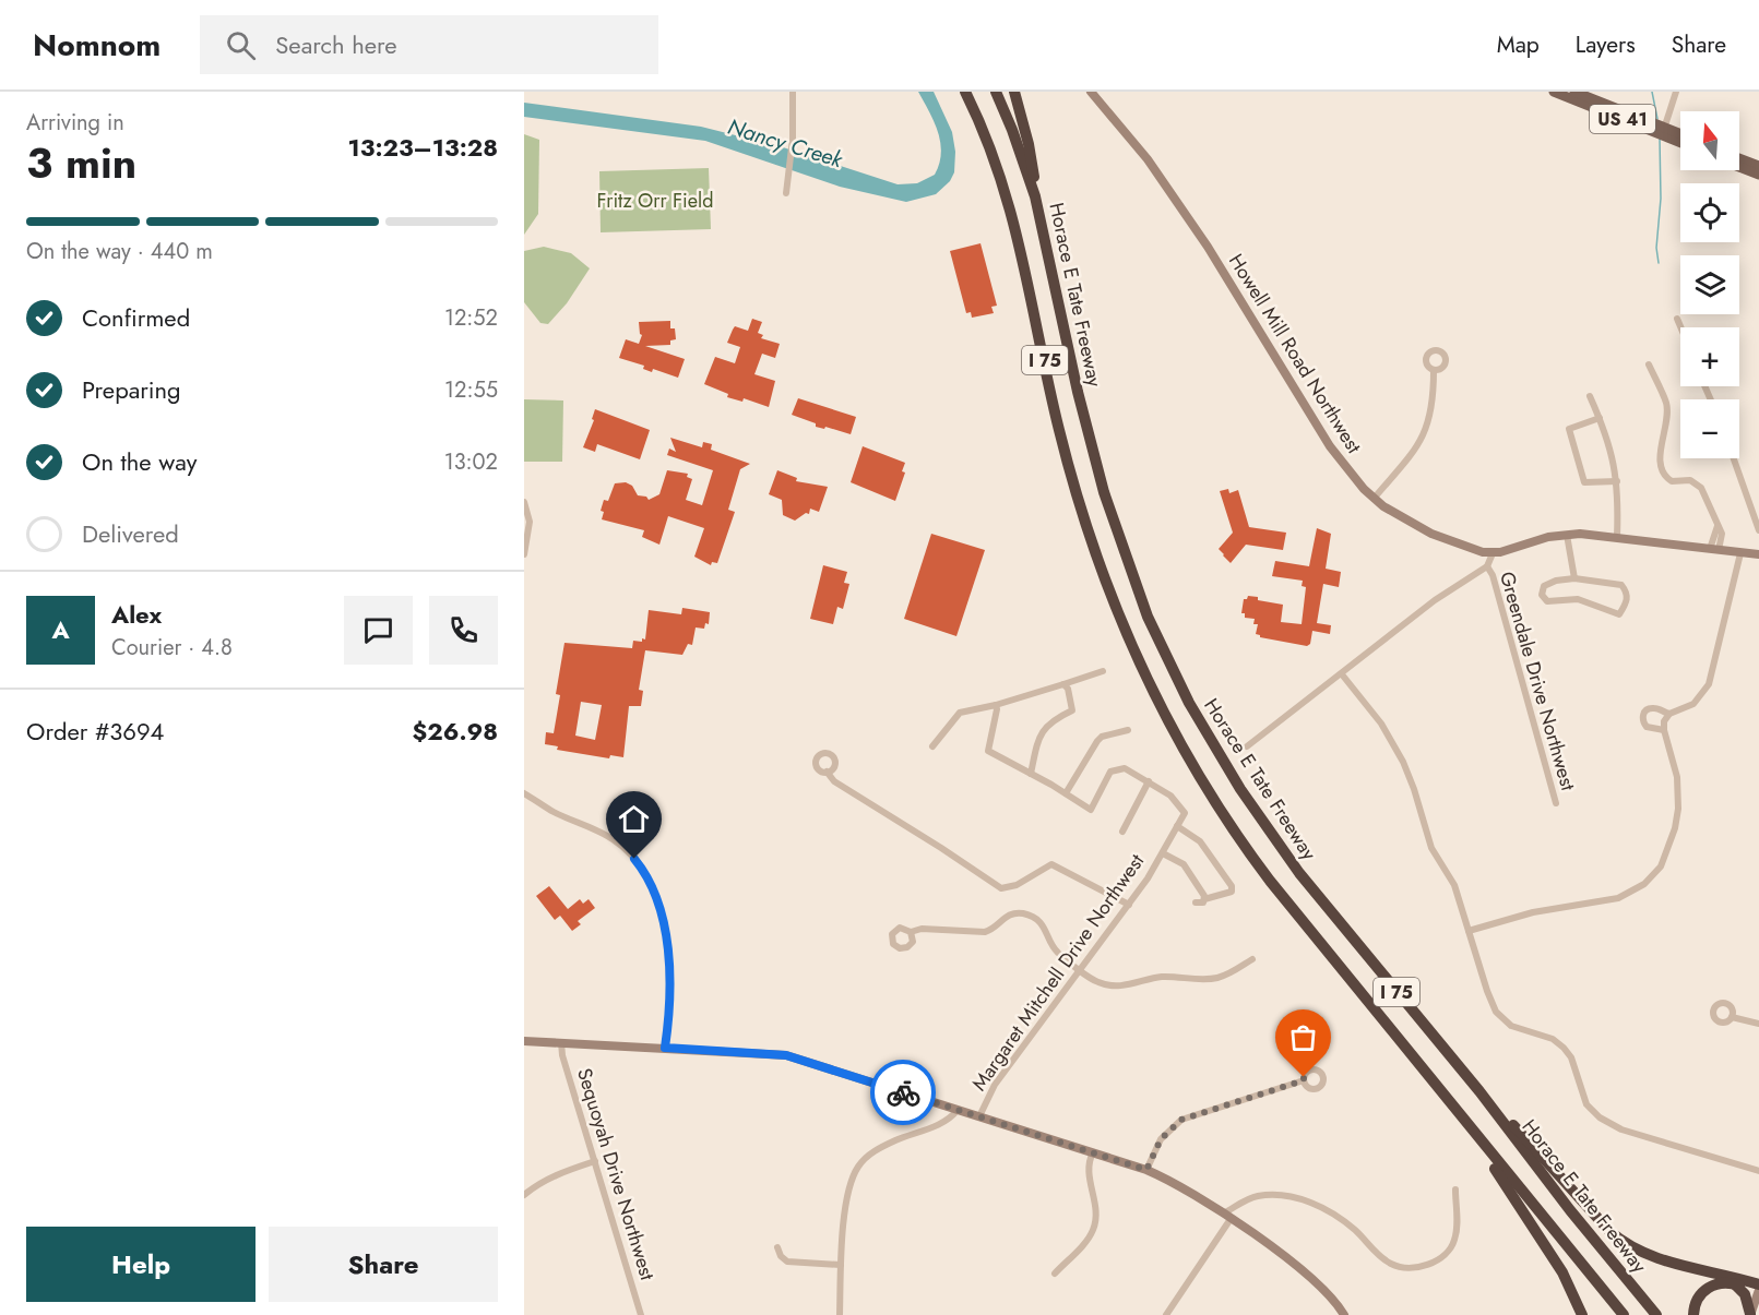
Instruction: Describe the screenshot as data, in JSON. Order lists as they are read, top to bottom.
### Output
{
  "streets": {
    "highway": ["Horace E Tate Freeway", "I 75"],
    "main road": ["US 41"],
    "street": [
      "Howell Mill Road Northwest",
      "Greendale Drive Northwest",
      "Margaret Mitchell Drive Northwest",
      "Sequoyah Drive Northwest"
    ]
  },
  "water": ["Nancy Creek"],
  "parks": ["Fritz Orr Field"],
  "north": "top",
  "page": {
    "header": "Nomnom",
    "search": "Search here",
    "nav": ["Map", "Layers", "Share"],
    "heading": ["3 min", "Arriving in", "13:23–13:28"],
    "panel": [
      "Alex",
      "Courier · 4.8",
      "Order #3694",
      "$26.98"
    ],
    "map_buttons": ["+", "−"],
    "bar": "On the way · 440 m",
    "list": [
      ["Confirmed", "12:52"],
      ["Preparing", "12:55"],
      ["On the way", "13:02"],
      "Delivered"
    ],
    "round": "A",
    "buttons": ["Help", "Share"]
  }
}
